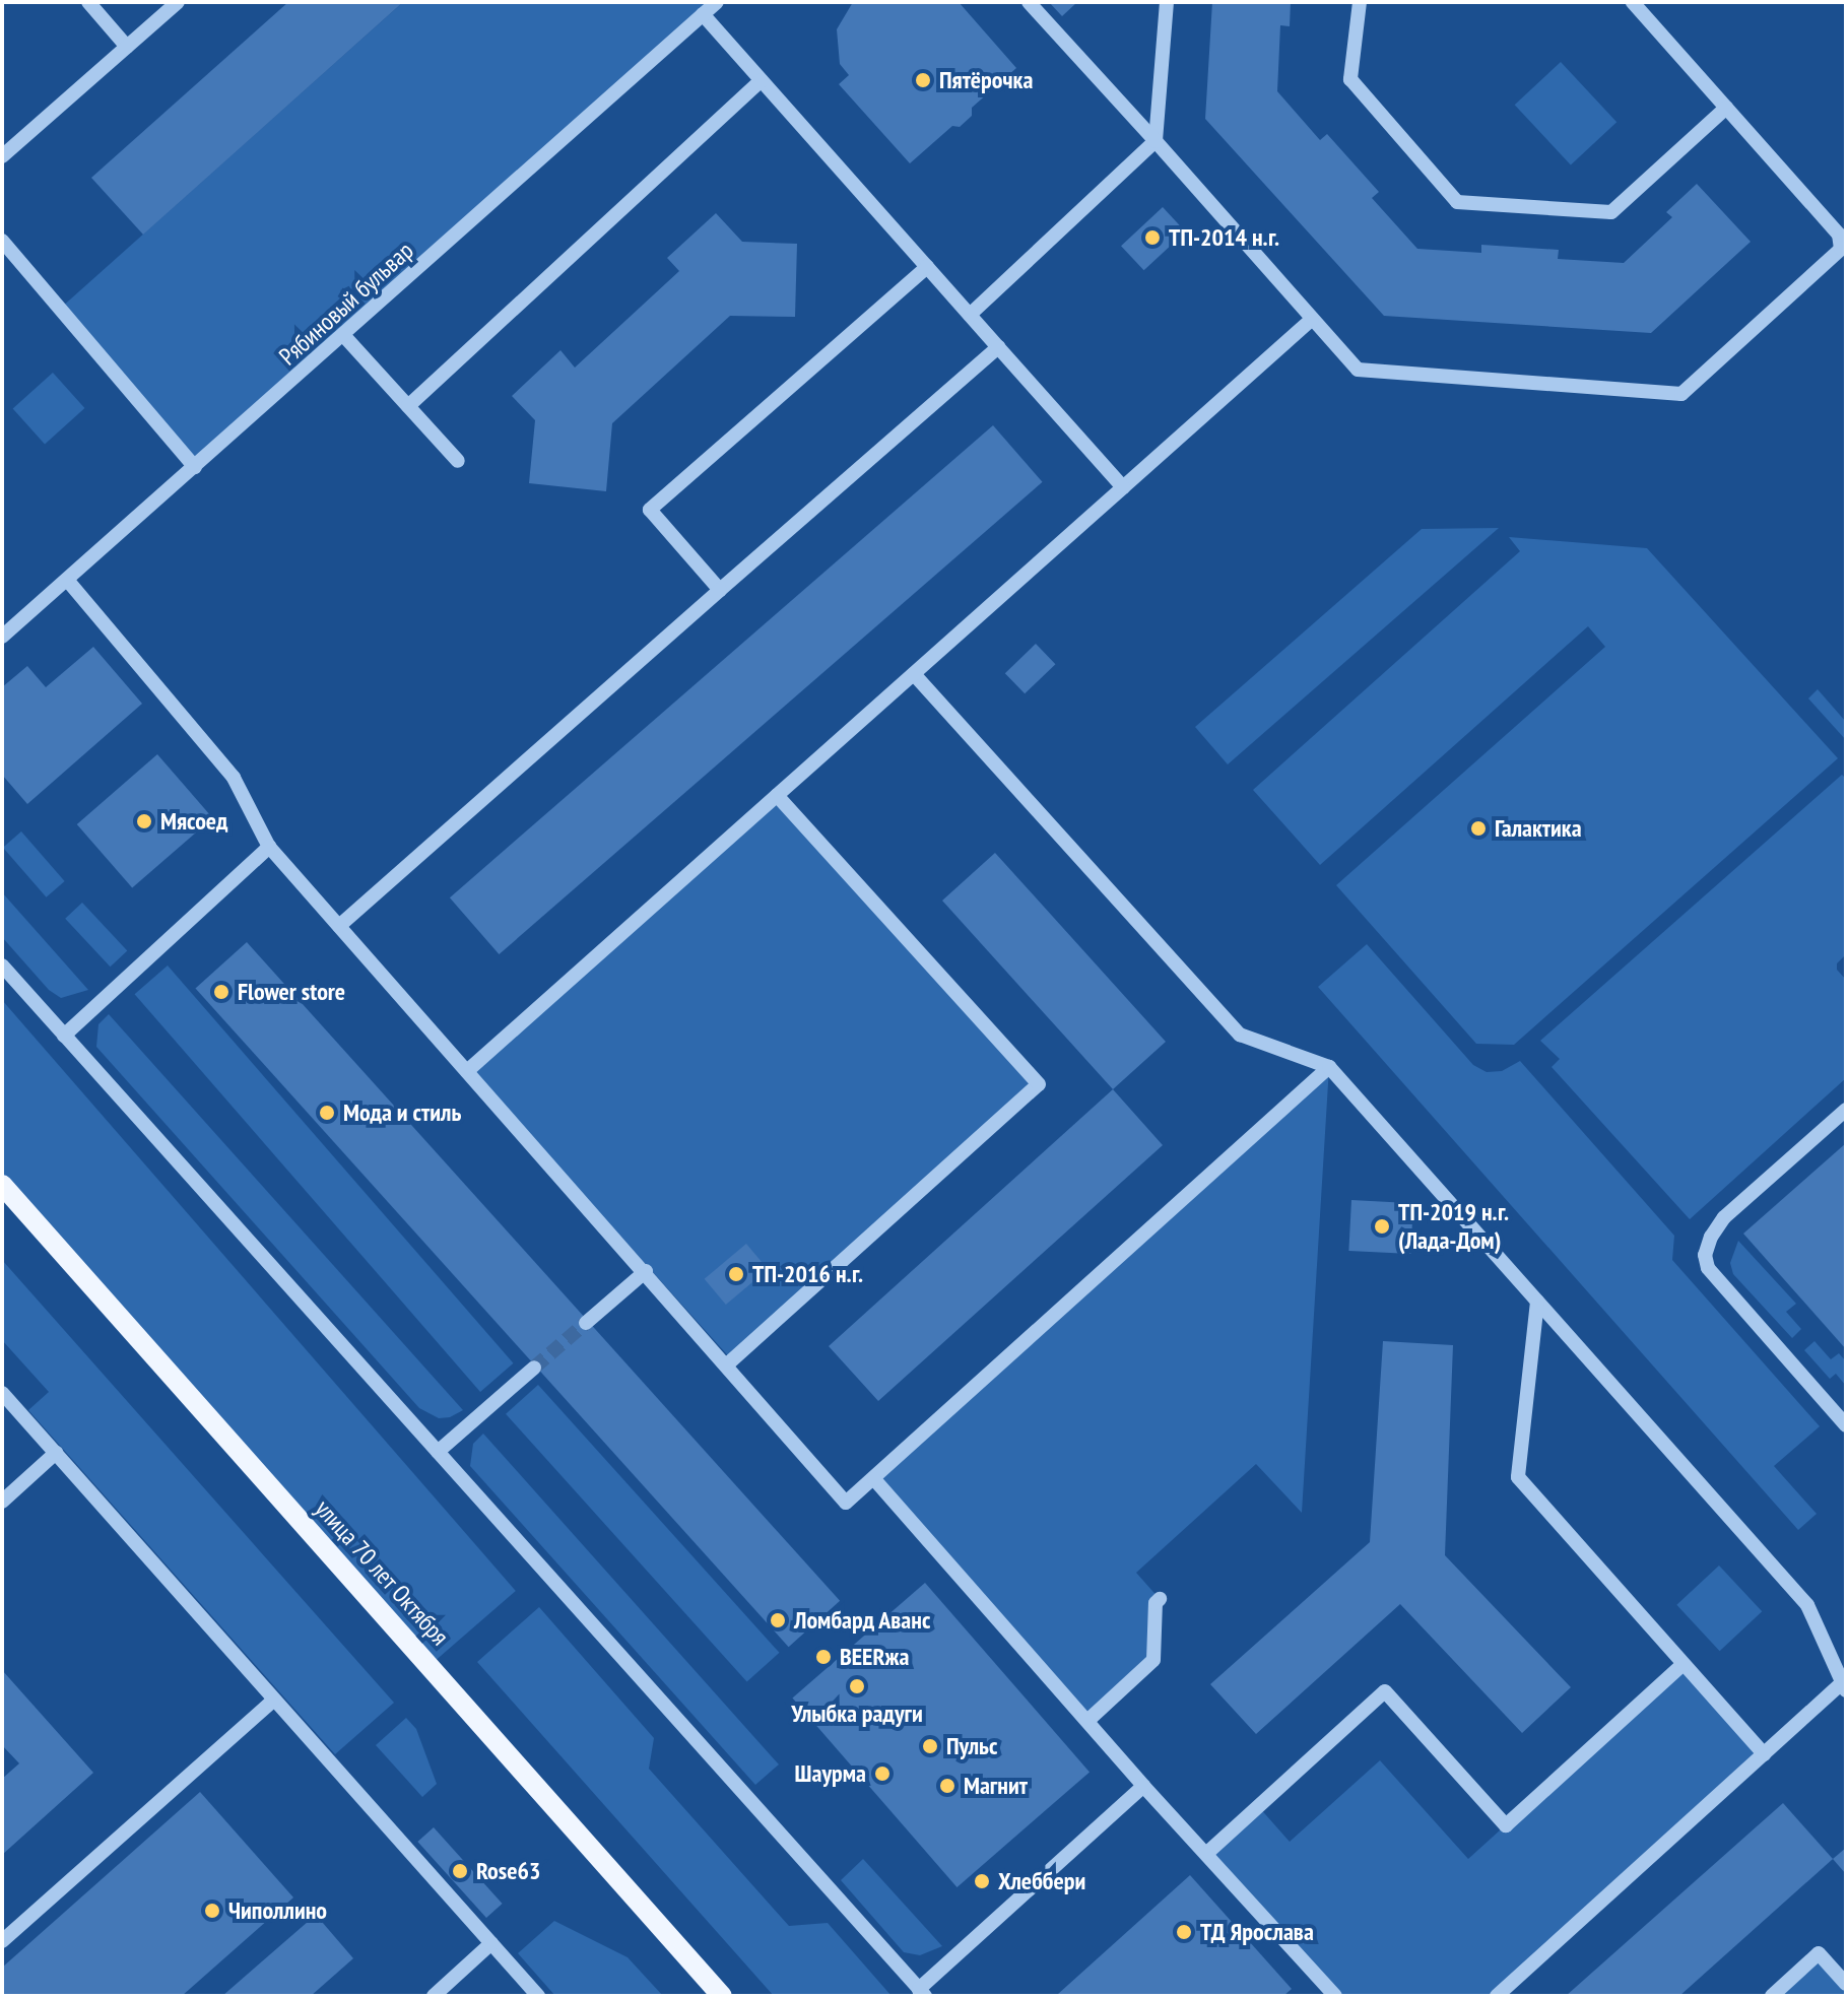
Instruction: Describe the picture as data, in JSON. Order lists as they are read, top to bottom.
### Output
{
  "streets": {
    "main road": ["улица 70 лет Октября"],
    "street": ["Рябиновый бульвар"]
  },
  "places": [
    "Пятёрочка",
    "ТП-2014 н.г.",
    "Мясоед",
    "Галактика",
    "Flower store",
    "Мода и стиль",
    "ТП-2019 н.г. (Лада-Дом)",
    "ТП-2016 н.г.",
    "Ломбард Аванс",
    "BEERжа",
    "Улыбка радуги",
    "Пульс",
    "Шаурма",
    "Магнит",
    "Rose63",
    "Хлеббери",
    "Чиполлино",
    "ТД Ярослава"
  ]
}
